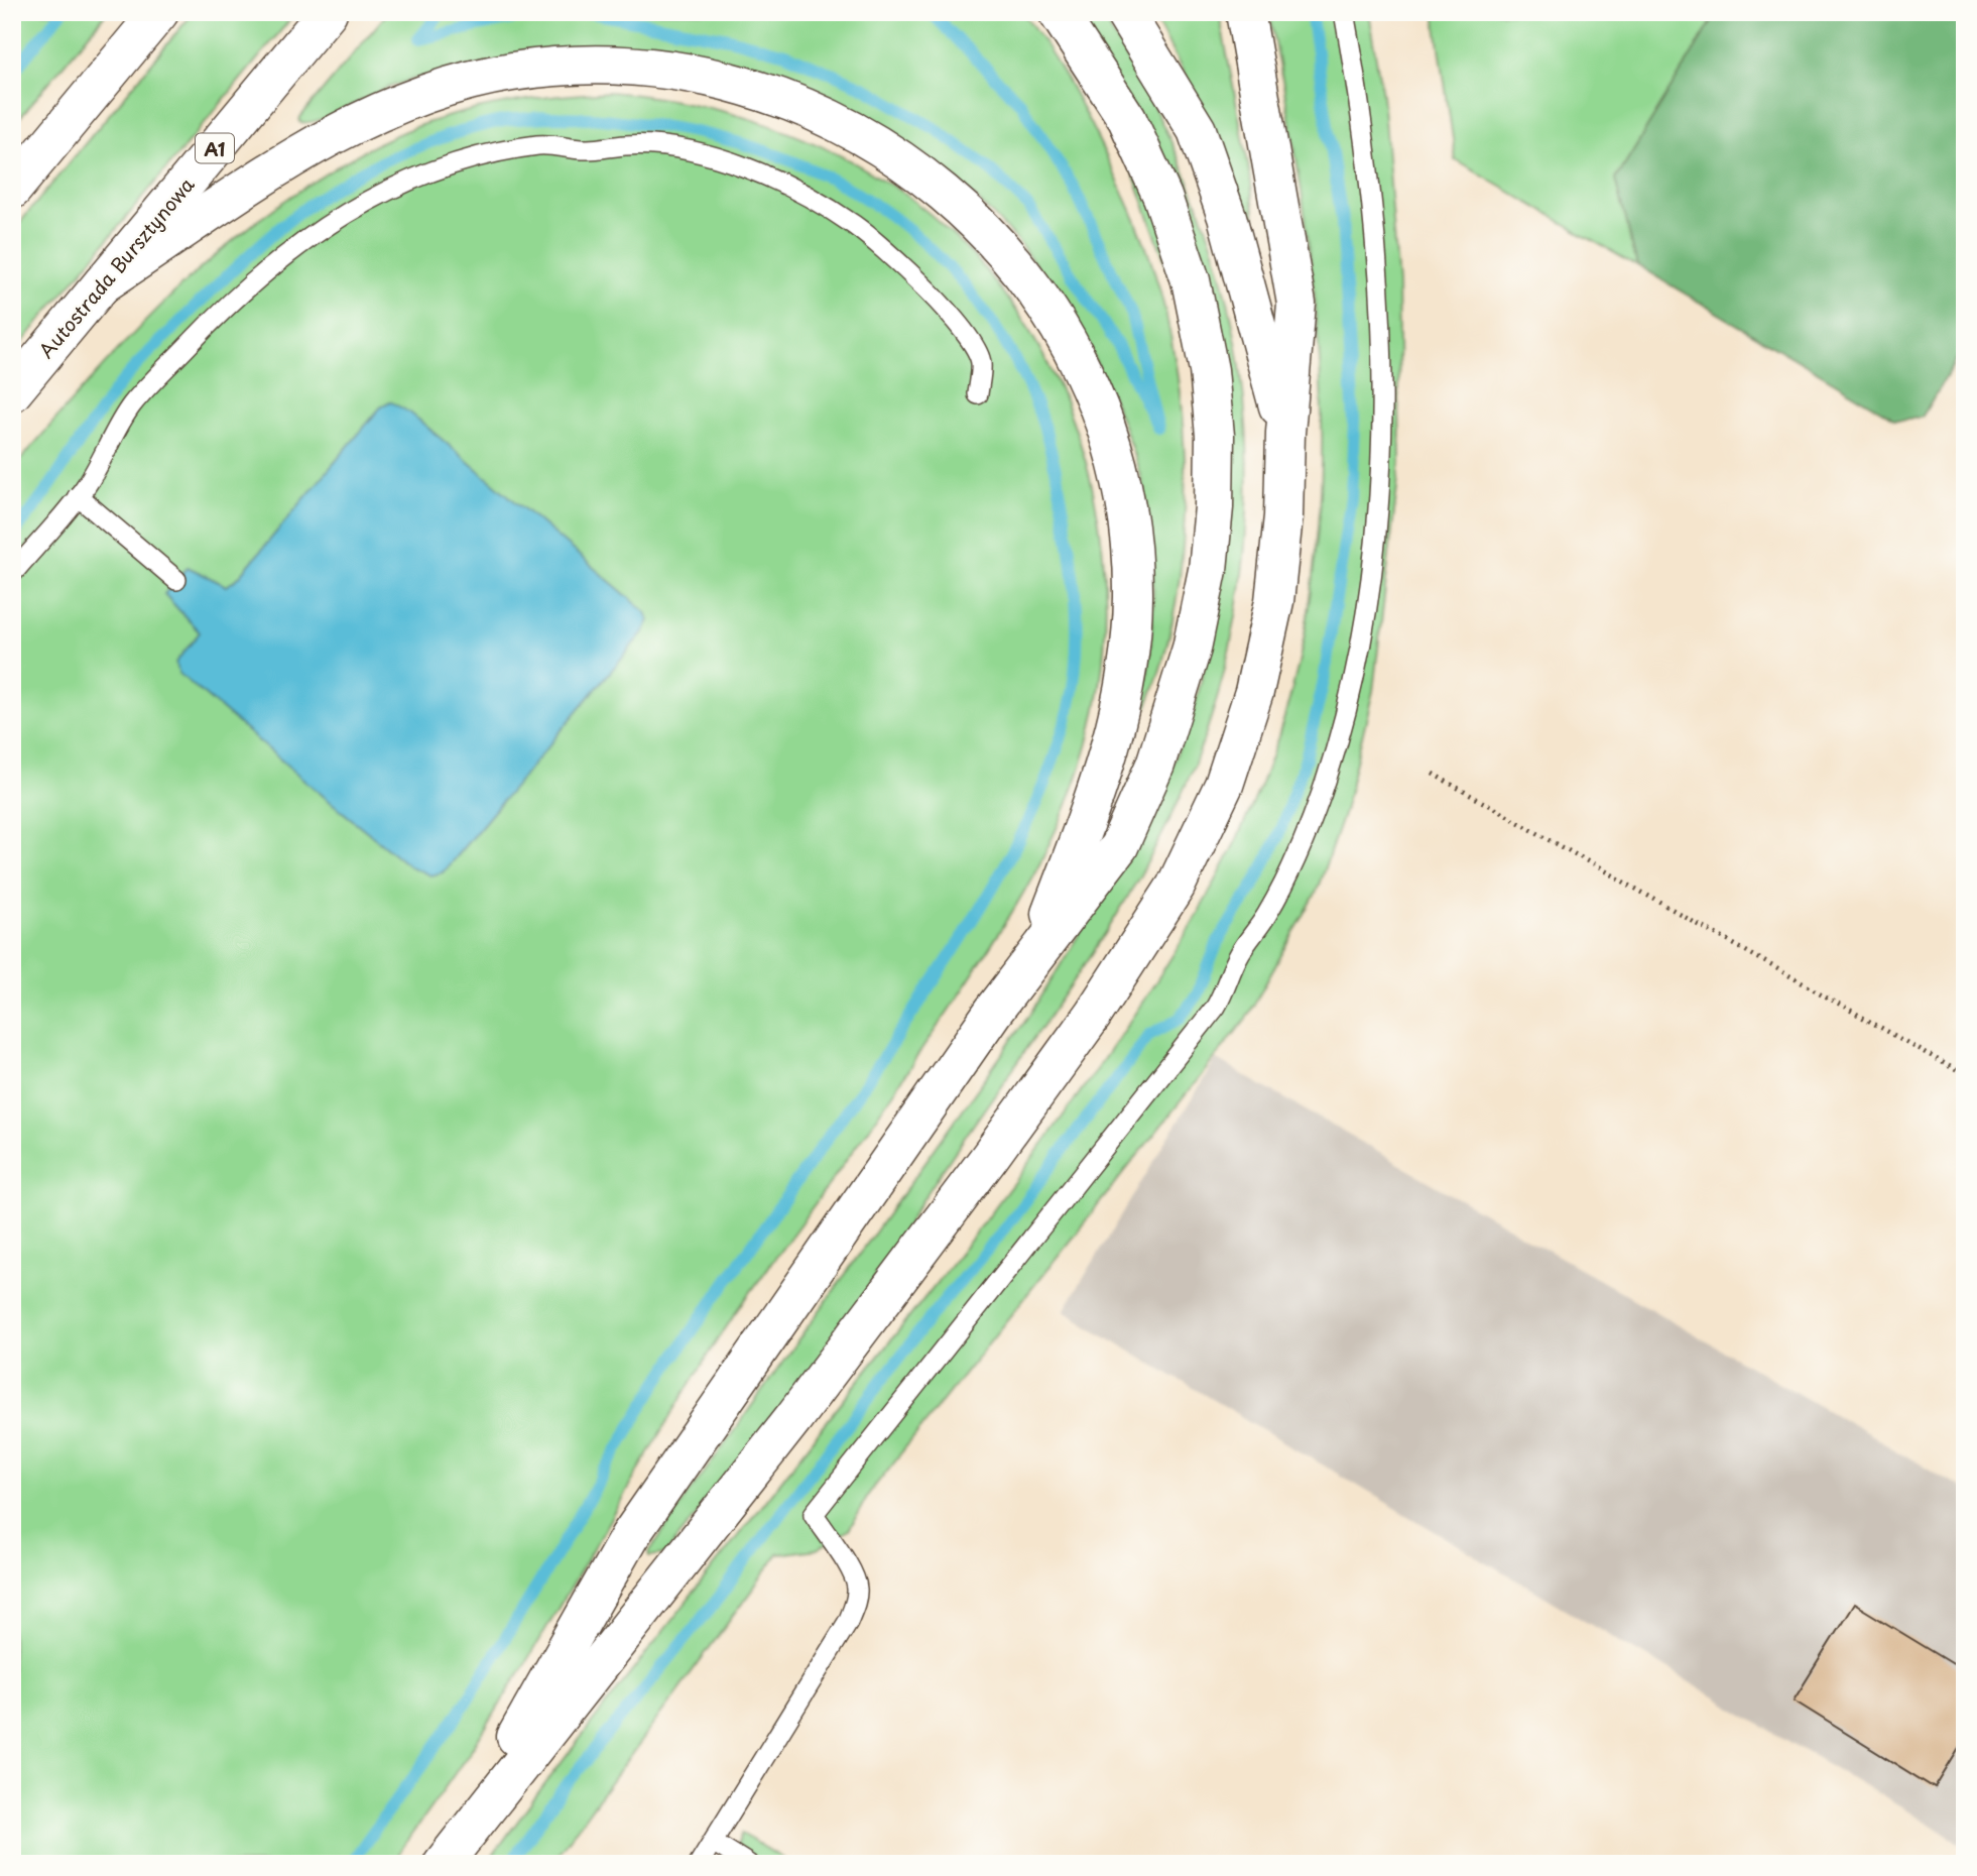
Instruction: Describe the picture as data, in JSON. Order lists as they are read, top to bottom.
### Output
{
  "streets": {
    "highway": ["A1", "Autostrada Bursztynowa"]
  }
}
